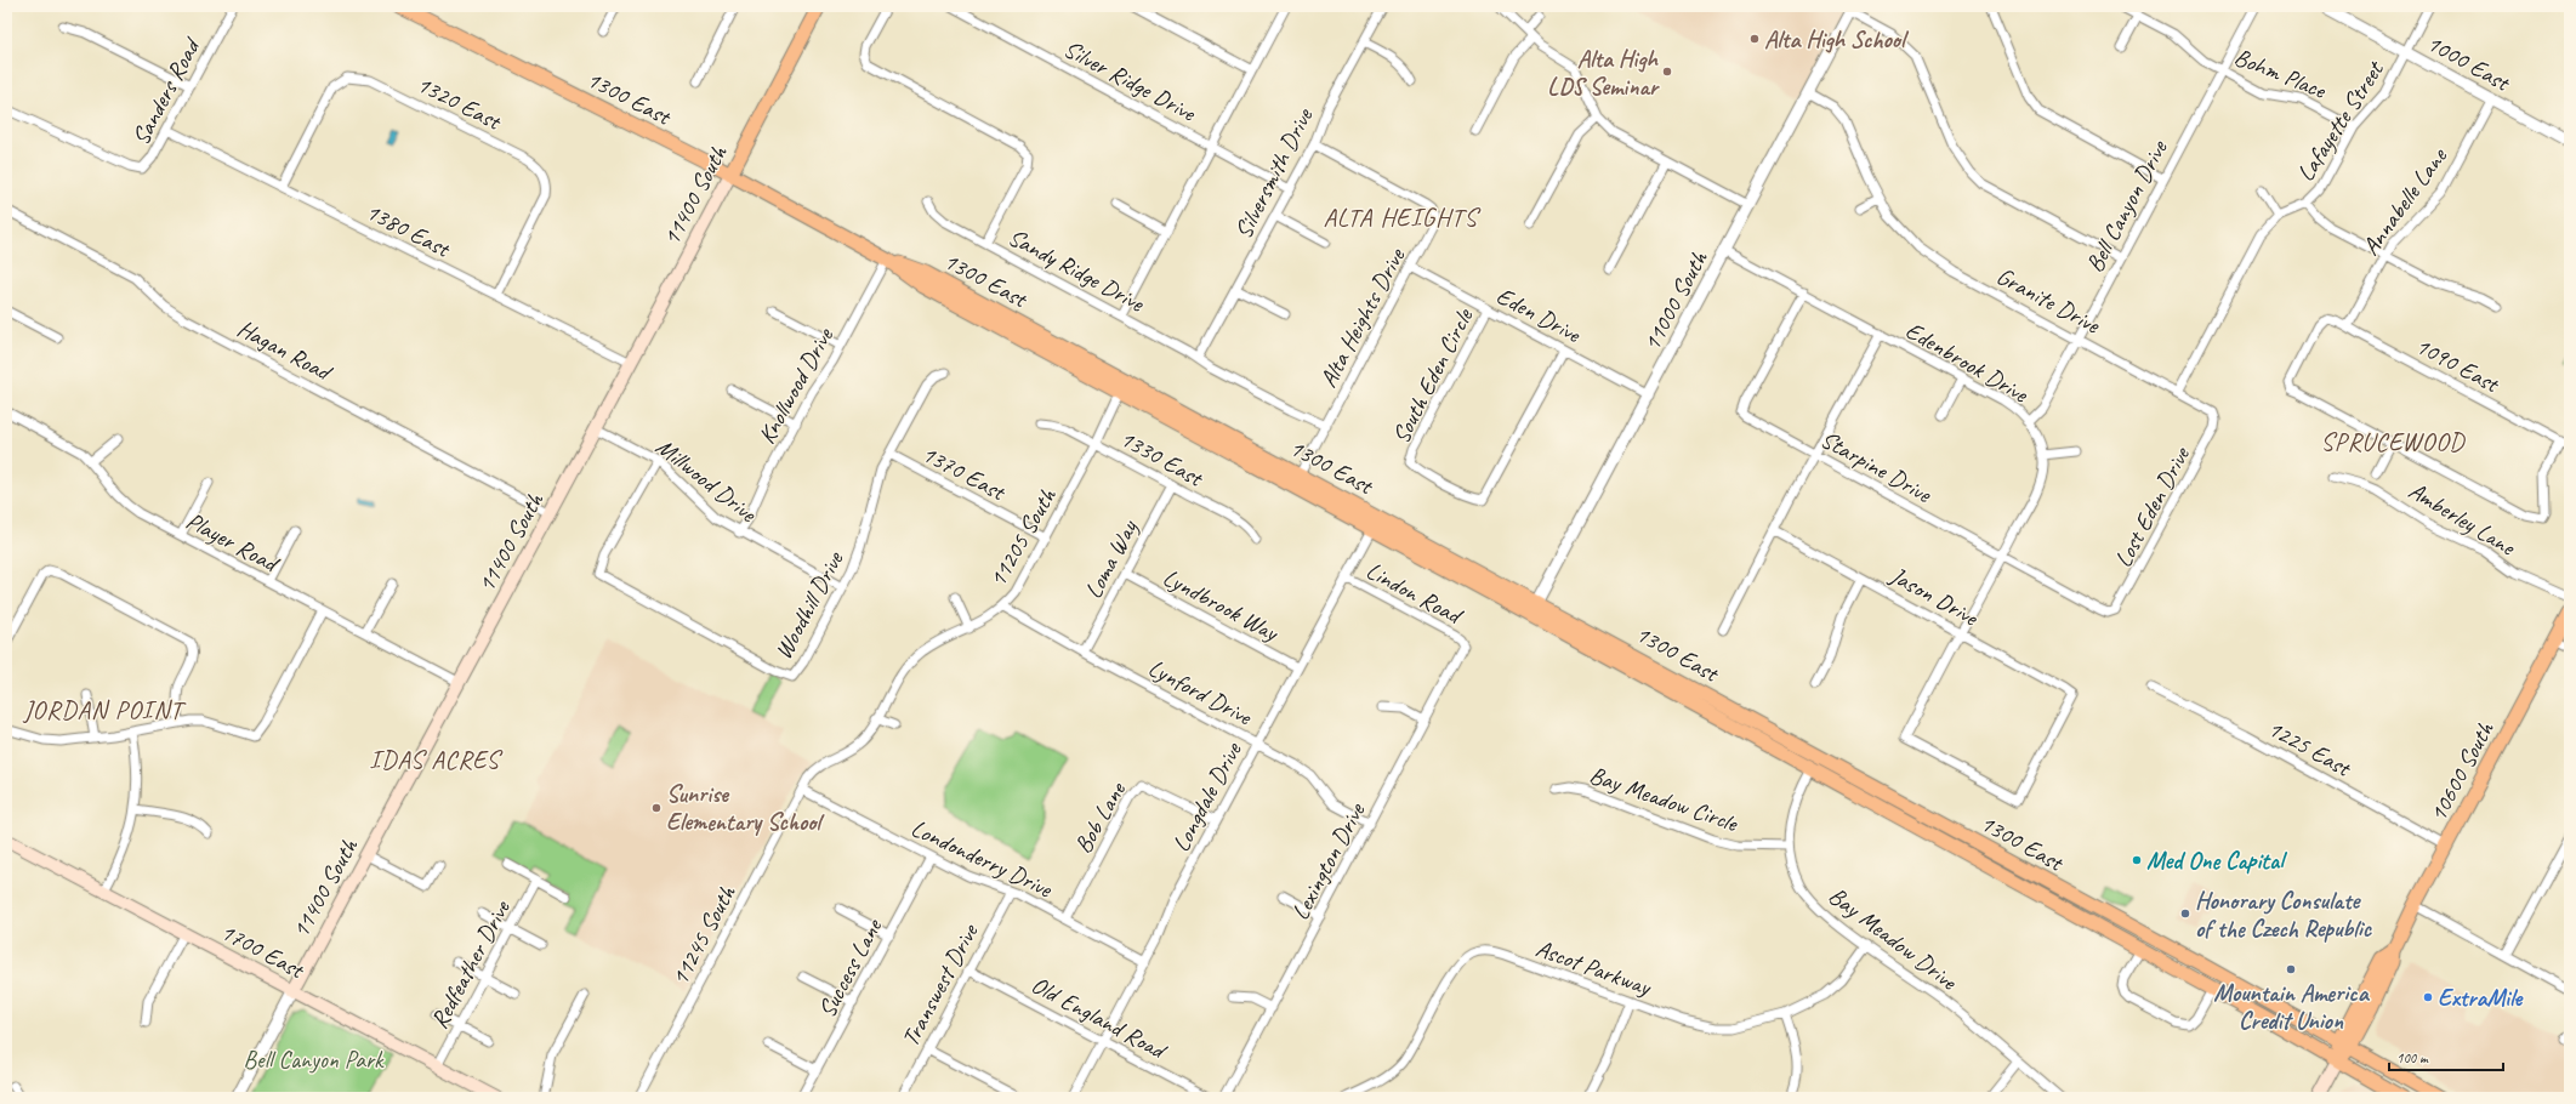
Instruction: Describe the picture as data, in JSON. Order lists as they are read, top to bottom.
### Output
{
  "streets": {
    "main road": [
      "1300 East",
      "11400 South",
      "10600 South",
      "1700 East"
    ],
    "street": [
      "1000 East",
      "Bohm Place",
      "Silver Ridge Drive",
      "Sanders Road",
      "1320 East",
      "Lafayette Street",
      "Silversmith Drive",
      "Annabelle Lane",
      "Bell Canyon Drive",
      "1380 East",
      "Sandy Ridge Drive",
      "Granite Drive",
      "11000 South",
      "Eden Drive",
      "Alta Heights Drive",
      "Hagan Road",
      "Edenbrook Drive",
      "1090 East",
      "South Eden Circle",
      "Knollwood Drive",
      "1330 East",
      "Starpine Drive",
      "1370 East",
      "Millwood Drive",
      "Lost Eden Drive",
      "Amberley Lane",
      "11205 South",
      "Player Road",
      "Loma Way",
      "Lindon Road",
      "Jason Drive",
      "Lyndbrook Way",
      "Woodhill Drive",
      "Lynford Drive",
      "1225 East",
      "Longdale Drive",
      "Bay Meadow Circle",
      "Bob Lane",
      "Londonderry Drive",
      "Lexington Drive",
      "11245 South",
      "Bay Meadow Drive",
      "Redfeather Drive",
      "Ascot Parkway",
      "Success Lane",
      "Transwest Drive",
      "Old England Road"
    ]
  },
  "crossings": [
    ["1000 East", "Lafayette Street"],
    ["1000 East", "Annabelle Lane"],
    ["Bohm Place", "Lafayette Street"],
    ["Bohm Place", "Bell Canyon Drive"],
    ["Silver Ridge Drive", "Silversmith Drive"],
    ["Sanders Road", "1380 East"],
    ["1300 East", "11400 South"],
    ["1300 East", "11000 South"],
    ["1300 East", "Alta Heights Drive"],
    ["1300 East", "Knollwood Drive"],
    ["1300 East", "11205 South"],
    ["1300 East", "10600 South"],
    ["1300 East", "Longdale Drive"],
    ["1300 East", "Bay Meadow Drive"],
    ["1320 East", "1380 East"],
    ["Lafayette Street", "Granite Drive"],
    ["Silversmith Drive", "Sandy Ridge Drive"],
    ["Silversmith Drive", "Alta Heights Drive"],
    ["11400 South", "1380 East"],
    ["11400 South", "Hagan Road"],
    ["11400 South", "Millwood Drive"],
    ["11400 South", "Player Road"],
    ["11400 South", "1700 East"],
    ["Annabelle Lane", "1090 East"],
    ["Bell Canyon Drive", "Granite Drive"],
    ["Bell Canyon Drive", "Edenbrook Drive"],
    ["Sandy Ridge Drive", "Alta Heights Drive"],
    ["Granite Drive", "11000 South"],
    ["Granite Drive", "Lost Eden Drive"],
    ["11000 South", "Eden Drive"],
    ["11000 South", "Edenbrook Drive"],
    ["Eden Drive", "Alta Heights Drive"],
    ["Eden Drive", "South Eden Circle"],
    ["Edenbrook Drive", "Starpine Drive"],
    ["Edenbrook Drive", "Jason Drive"],
    ["Knollwood Drive", "Millwood Drive"],
    ["1330 East", "11205 South"],
    ["1330 East", "Loma Way"],
    ["Starpine Drive", "Lost Eden Drive"],
    ["1370 East", "11205 South"],
    ["1370 East", "Woodhill Drive"],
    ["Millwood Drive", "Woodhill Drive"],
    ["11205 South", "Lynford Drive"],
    ["11205 South", "Londonderry Drive"],
    ["11205 South", "11245 South"],
    ["Loma Way", "Lyndbrook Way"],
    ["Loma Way", "Lynford Drive"],
    ["Lindon Road", "Longdale Drive"],
    ["Lindon Road", "Lexington Drive"],
    ["Lyndbrook Way", "Longdale Drive"],
    ["Lynford Drive", "Longdale Drive"],
    ["Lynford Drive", "Lexington Drive"],
    ["1225 East", "10600 South"],
    ["Longdale Drive", "Bob Lane"],
    ["Longdale Drive", "Londonderry Drive"],
    ["Longdale Drive", "Old England Road"],
    ["Bay Meadow Circle", "Bay Meadow Drive"],
    ["Bob Lane", "Londonderry Drive"],
    ["Londonderry Drive", "11245 South"],
    ["Londonderry Drive", "Success Lane"],
    ["Londonderry Drive", "Transwest Drive"],
    ["Bay Meadow Drive", "Ascot Parkway"],
    ["1700 East", "Redfeather Drive"],
    ["Transwest Drive", "Old England Road"]
  ],
  "districts": [
    "ALTA HEIGHTS",
    "SPRUCEWOOD",
    "JORDAN POINT",
    "IDAS ACRES"
  ],
  "parks": ["Bell Canyon Park"],
  "places": [
    "Alta High School",
    "Alta High LDS Seminar",
    "Sunrise Elementary School",
    "Med One Capital",
    "Honorary Consulate of the Czech Republic",
    "Mountain America Credit Union",
    "ExtraMile"
  ],
  "scale_bar": "100 m"
}
